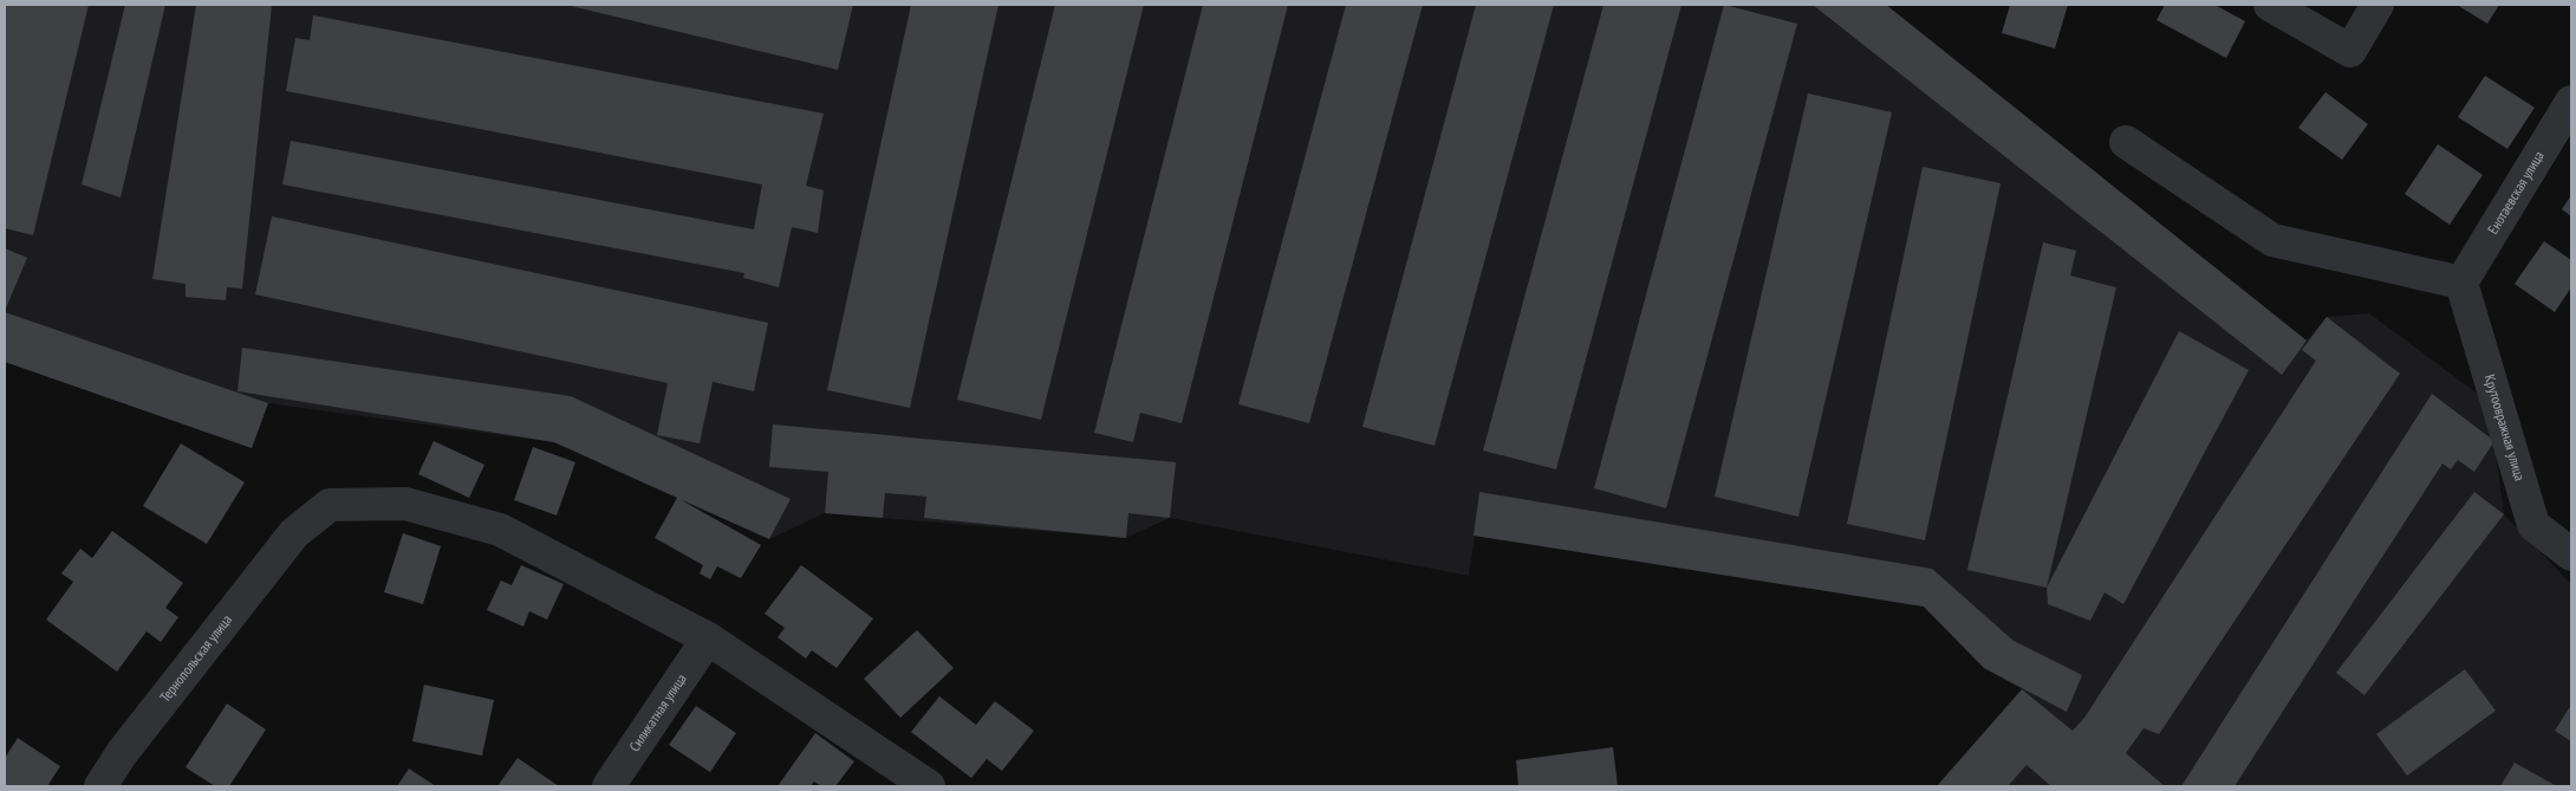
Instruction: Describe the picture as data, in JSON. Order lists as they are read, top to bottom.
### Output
{
  "streets": {
    "street": [
      "Енотаевская улица",
      "Крутоовражная улица",
      "Тернопольская улица",
      "Силикатная улица"
    ]
  },
  "crossings": [
    ["Енотаевская улица", "Крутоовражная улица"],
    ["Тернопольская улица", "Силикатная улица"]
  ]
}
